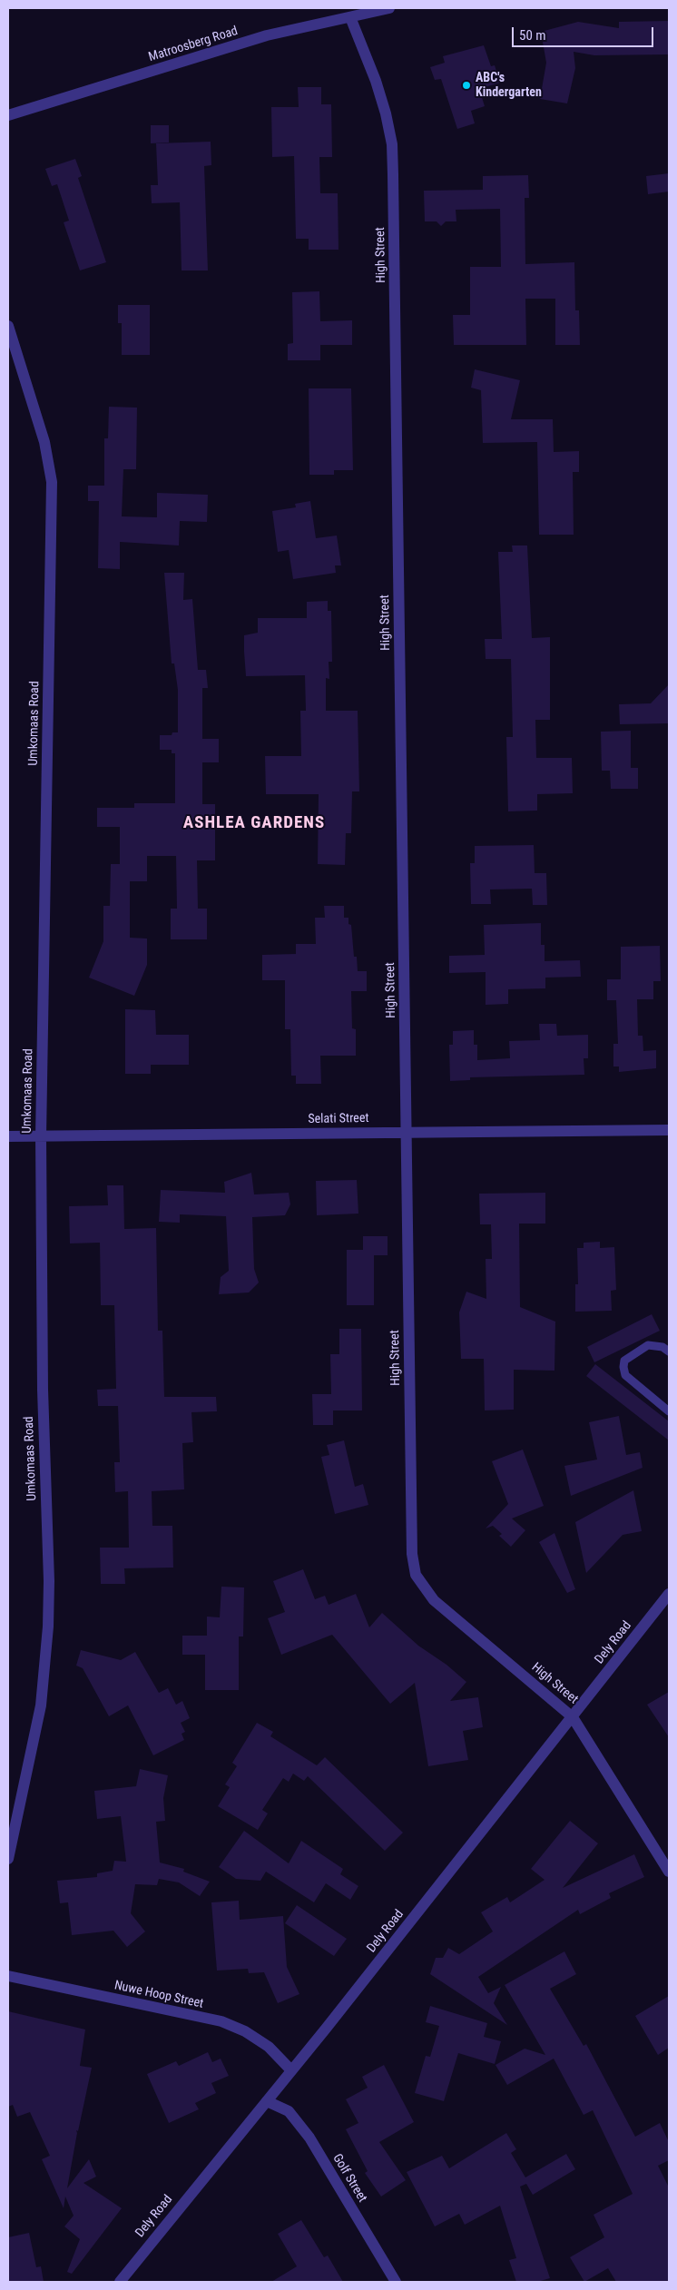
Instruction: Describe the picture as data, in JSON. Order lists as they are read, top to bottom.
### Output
{
  "streets": {
    "street": [
      "Matroosberg Road",
      "High Street",
      "Umkomaas Road",
      "Selati Street",
      "Dely Road",
      "Nuwe Hoop Street",
      "Golf Street"
    ]
  },
  "crossings": [
    ["Matroosberg Road", "High Street"],
    ["High Street", "Selati Street"],
    ["High Street", "Dely Road"],
    ["Umkomaas Road", "Selati Street"],
    ["Dely Road", "Nuwe Hoop Street"],
    ["Dely Road", "Golf Street"]
  ],
  "districts": ["ASHLEA GARDENS"],
  "places": ["ABC's Kindergarten"],
  "scale_bar": "50 m"
}
